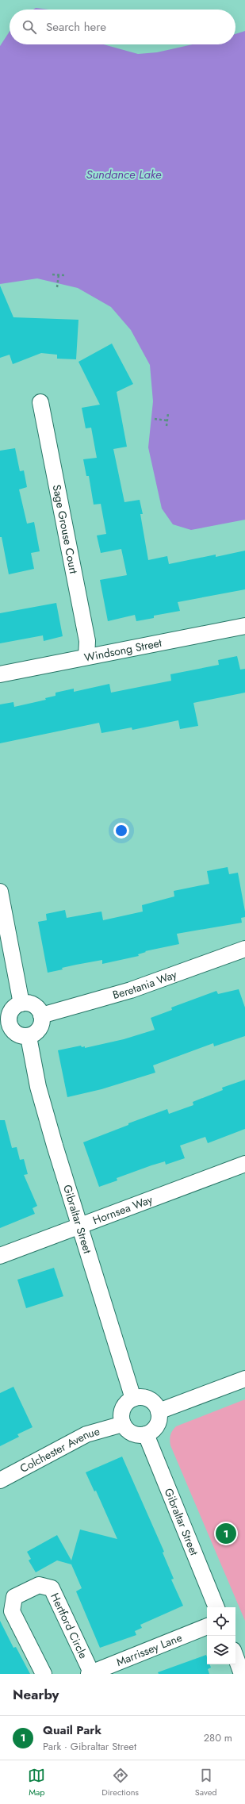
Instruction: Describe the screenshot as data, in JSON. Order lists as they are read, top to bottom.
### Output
{
  "streets": {
    "street": [
      "Sage Grouse Court",
      "Windsong Street",
      "Beretania Way",
      "Hornsea Way",
      "Gibraltar Street",
      "Colchester Avenue",
      "Hertford Circle",
      "Marrissey Lane"
    ]
  },
  "crossings": [
    ["Sage Grouse Court", "Windsong Street"],
    ["Beretania Way", "Gibraltar Street"],
    ["Hornsea Way", "Gibraltar Street"],
    ["Gibraltar Street", "Colchester Avenue"],
    ["Hertford Circle", "Marrissey Lane"]
  ],
  "water": ["Sundance Lake"],
  "page": {
    "search": "Search here",
    "pins": "1",
    "heading": "Nearby",
    "list": [
      {
        "mark": "1",
        "name": "Quail Park",
        "note": "Park · Gibraltar Street",
        "value": "280 m"
      }
    ],
    "nav": ["Map", "Directions", "Saved"]
  }
}
